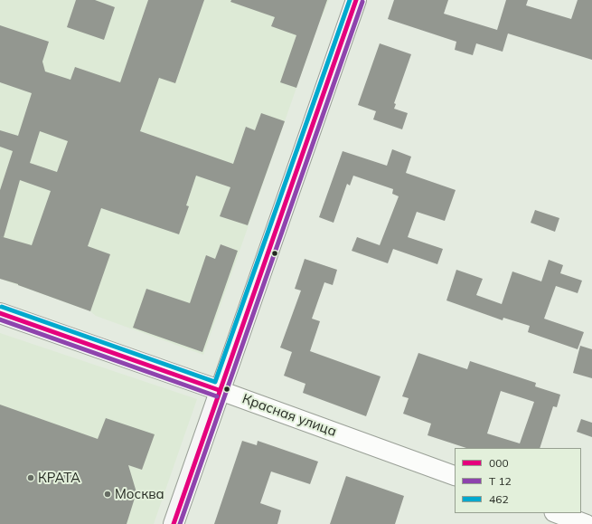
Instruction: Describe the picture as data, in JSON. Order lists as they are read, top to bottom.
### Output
{
  "streets": {
    "main road": ["Красная улица"]
  },
  "places": ["КРАТА", "Москва"],
  "lines": ["transit line 000", "transit line 462"],
  "legend": ["000", "Т 12", "462"]
}
